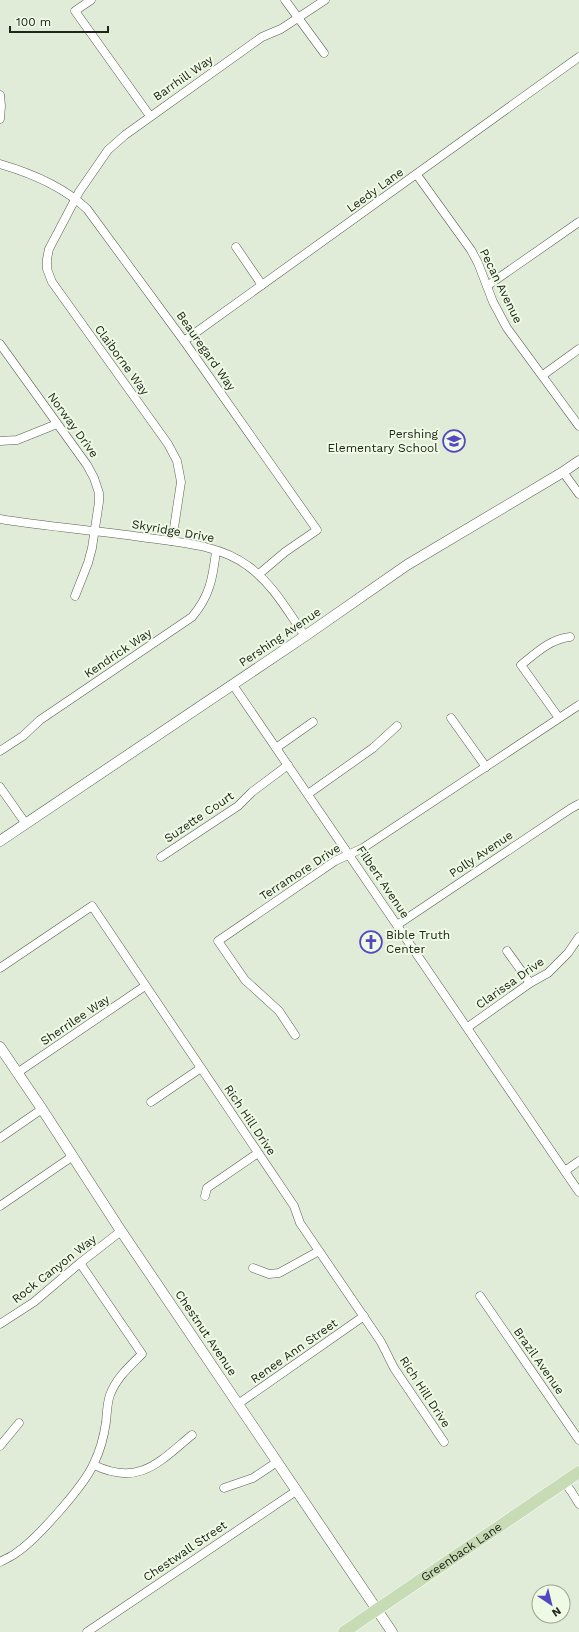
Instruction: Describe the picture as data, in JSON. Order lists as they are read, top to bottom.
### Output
{
  "streets": {
    "main road": ["Greenback Lane"],
    "street": [
      "Barrhill Way",
      "Leedy Lane",
      "Pecan Avenue",
      "Beauregard Way",
      "Claiborne Way",
      "Norway Drive",
      "Skyridge Drive",
      "Pershing Avenue",
      "Kendrick Way",
      "Suzette Court",
      "Polly Avenue",
      "Terramore Drive",
      "Filbert Avenue",
      "Clarissa Drive",
      "Sherrilee Way",
      "Rich Hill Drive",
      "Rock Canyon Way",
      "Chestnut Avenue",
      "Renee Ann Street",
      "Brazil Avenue",
      "Chestwall Street"
    ]
  },
  "crossings": [
    ["Barrhill Way", "Beauregard Way"],
    ["Barrhill Way", "Claiborne Way"],
    ["Leedy Lane", "Pecan Avenue"],
    ["Leedy Lane", "Beauregard Way"],
    ["Beauregard Way", "Claiborne Way"],
    ["Beauregard Way", "Skyridge Drive"],
    ["Claiborne Way", "Skyridge Drive"],
    ["Norway Drive", "Skyridge Drive"],
    ["Skyridge Drive", "Pershing Avenue"],
    ["Skyridge Drive", "Kendrick Way"],
    ["Pershing Avenue", "Filbert Avenue"],
    ["Suzette Court", "Filbert Avenue"],
    ["Polly Avenue", "Filbert Avenue"],
    ["Terramore Drive", "Filbert Avenue"],
    ["Filbert Avenue", "Clarissa Drive"],
    ["Sherrilee Way", "Rich Hill Drive"],
    ["Sherrilee Way", "Chestnut Avenue"],
    ["Rich Hill Drive", "Renee Ann Street"],
    ["Rock Canyon Way", "Chestnut Avenue"],
    ["Chestnut Avenue", "Renee Ann Street"],
    ["Chestnut Avenue", "Chestwall Street"],
    ["Chestnut Avenue", "Greenback Lane"]
  ],
  "places": {
    "school or university": ["Pershing Elementary School"],
    "church": ["Bible Truth Center"]
  },
  "scale_bar": "100 m",
  "north": "bottom right"
}
